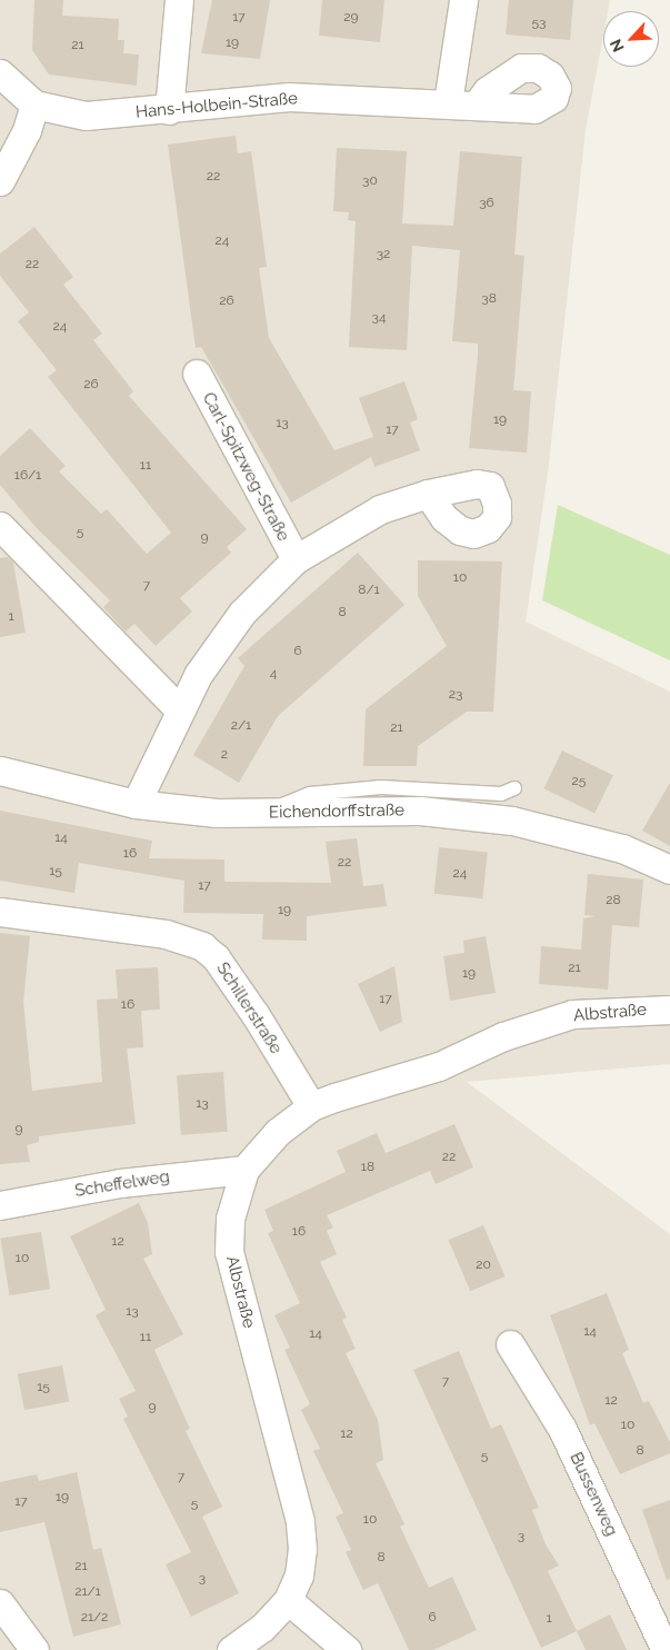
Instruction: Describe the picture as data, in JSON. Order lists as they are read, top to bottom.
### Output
{
  "streets": {
    "street": [
      "Hans-Holbein-Straße",
      "Carl-Spitzweg-Straße",
      "Eichendorffstraße",
      "Schillerstraße",
      "Albstraße",
      "Scheffelweg",
      "Bussenweg"
    ]
  },
  "crossings": [
    ["Carl-Spitzweg-Straße", "Eichendorffstraße"],
    ["Schillerstraße", "Albstraße"],
    ["Albstraße", "Scheffelweg"]
  ],
  "house_numbers": [
    "17",
    "29",
    "53",
    "19",
    "21",
    "22",
    "30",
    "36",
    "24",
    "32",
    "22",
    "38",
    "26",
    "34",
    "24",
    "26",
    "19",
    "13",
    "17",
    "11",
    "16/1",
    "5",
    "9",
    "10",
    "7",
    "8/1",
    "8",
    "1",
    "6",
    "4",
    "23",
    "2/1",
    "21",
    "2",
    "25",
    "14",
    "16",
    "22",
    "15",
    "24",
    "17",
    "28",
    "19",
    "21",
    "19",
    "17",
    "16",
    "13",
    "9",
    "22",
    "18",
    "16",
    "12",
    "10",
    "20",
    "13",
    "14",
    "14",
    "11",
    "7",
    "15",
    "12",
    "9",
    "10",
    "12",
    "8",
    "5",
    "7",
    "19",
    "17",
    "5",
    "10",
    "3",
    "8",
    "21",
    "3",
    "21/1",
    "21/2",
    "6",
    "1"
  ],
  "north": "bottom left"
}
